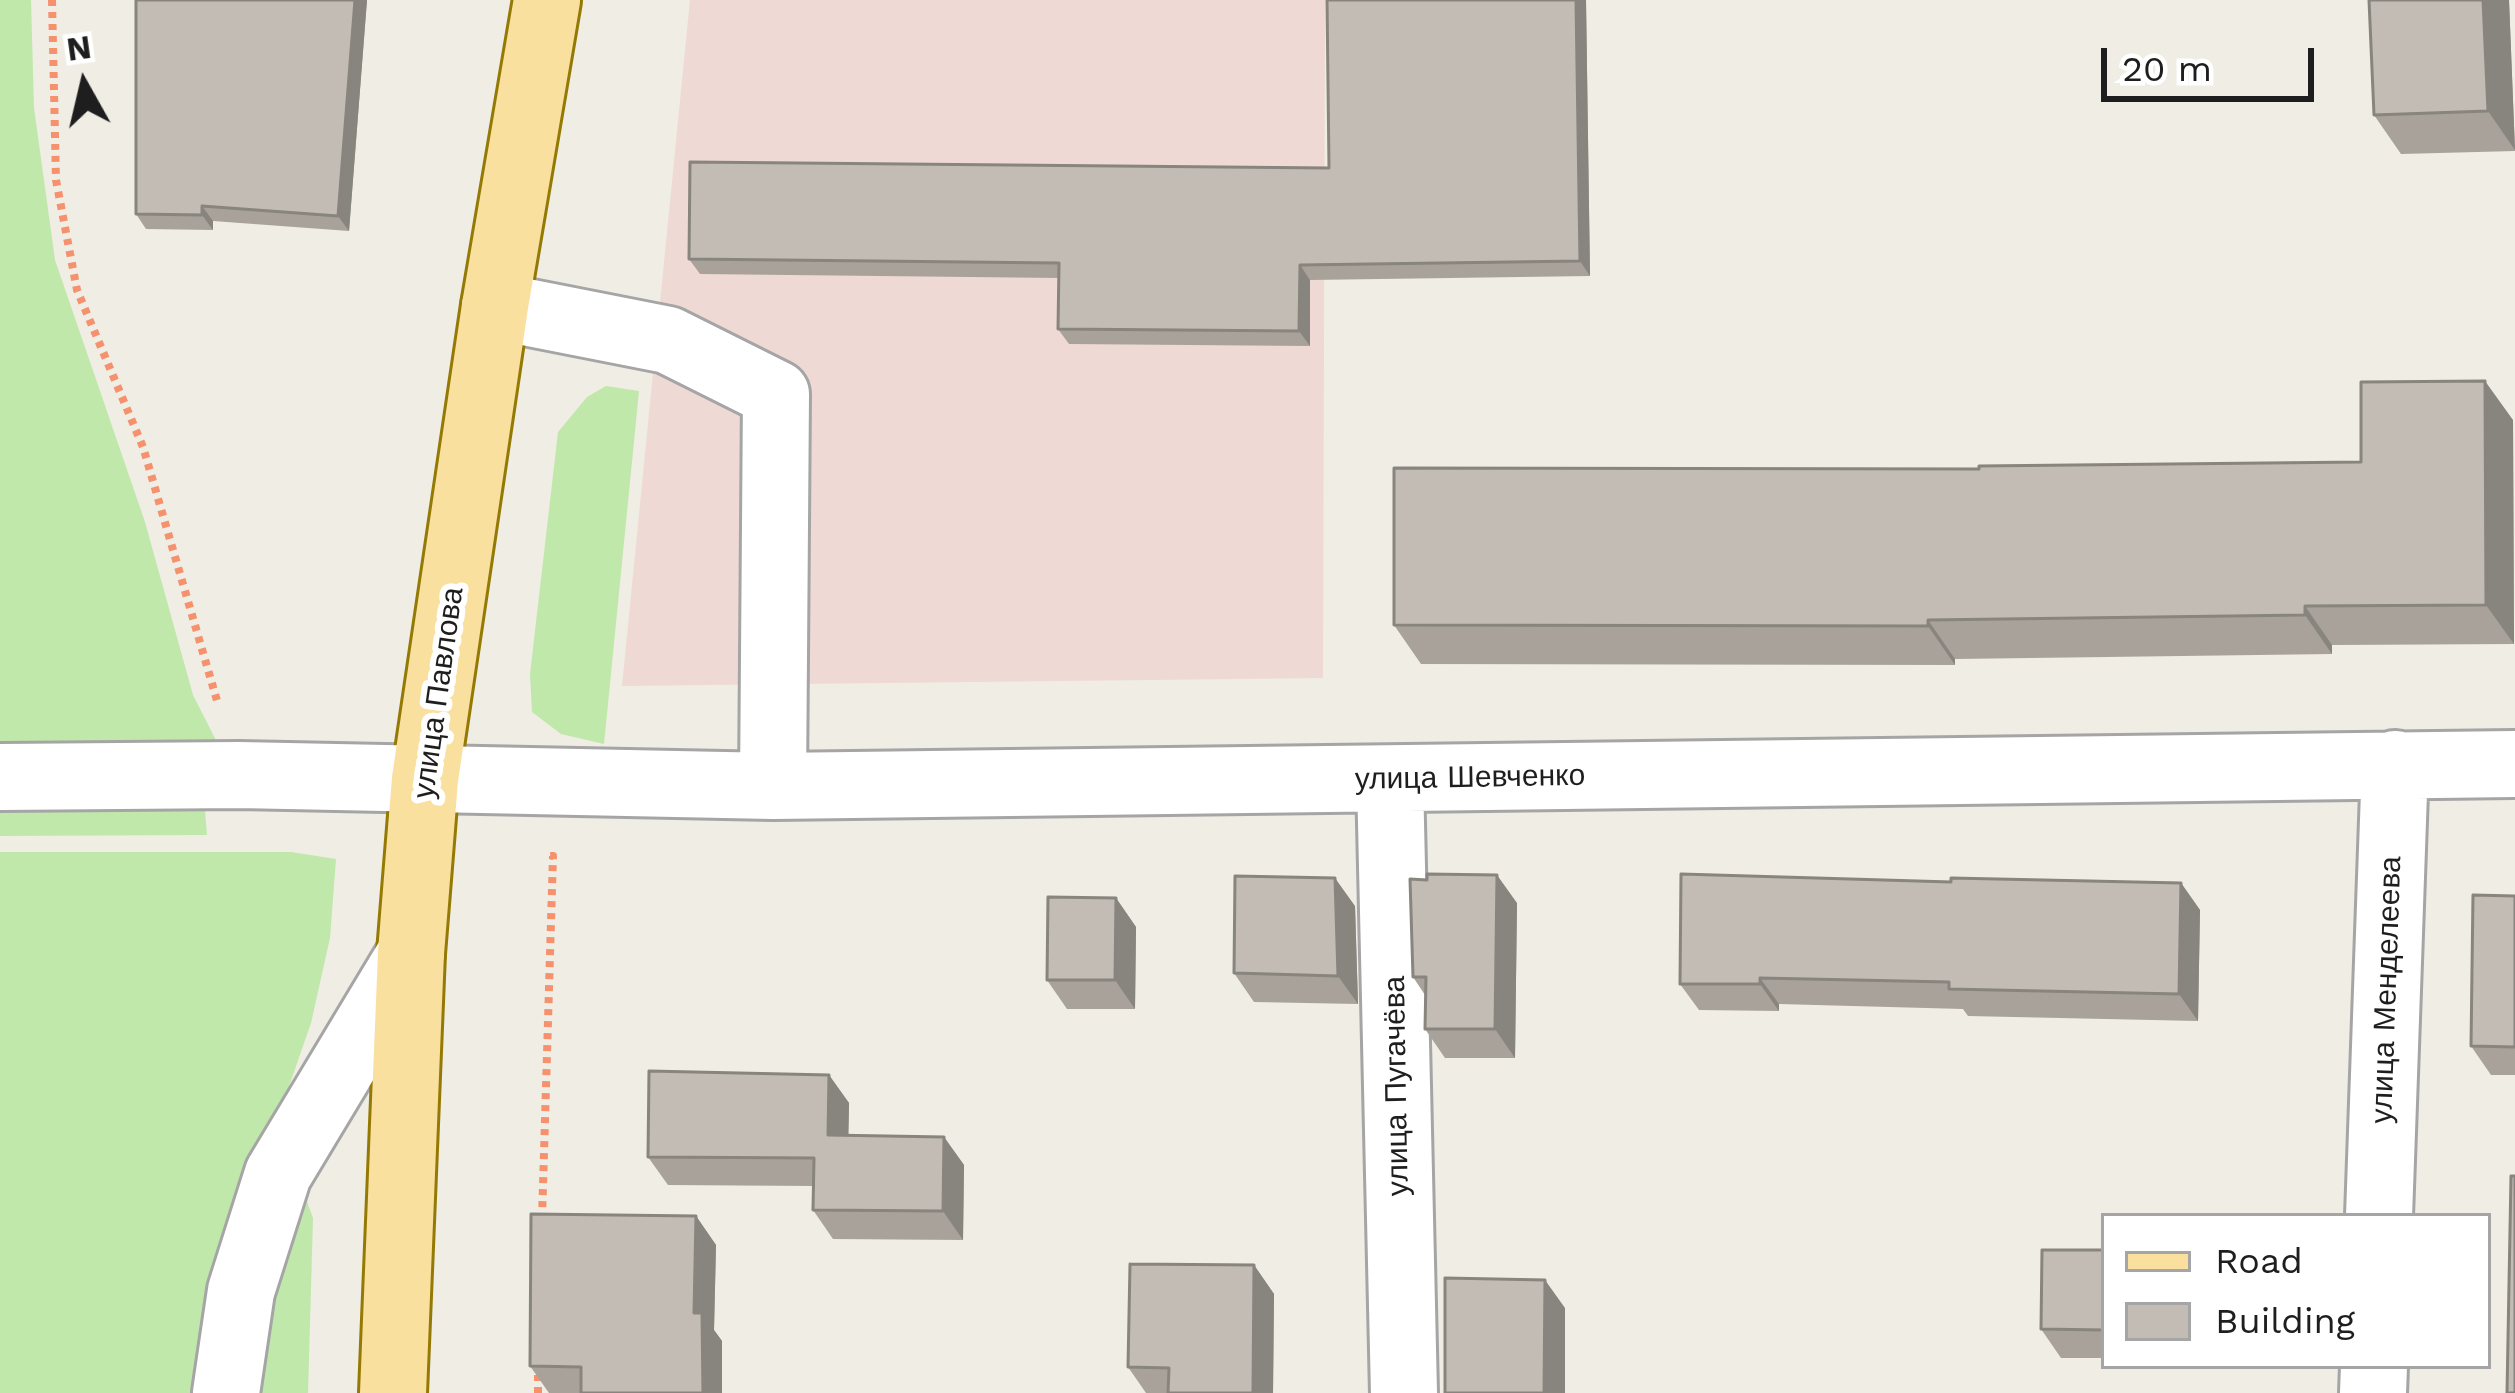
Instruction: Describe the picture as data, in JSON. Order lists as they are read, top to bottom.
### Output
{
  "streets": {
    "main road": ["улица Павлова"],
    "street": ["улица Шевченко", "улица Менделеева", "улица Пугачёва"]
  },
  "crossings": [
    ["улица Павлова", "улица Шевченко"],
    ["улица Шевченко", "улица Менделеева"],
    ["улица Шевченко", "улица Пугачёва"]
  ],
  "legend": ["Road", "Building"],
  "scale_bar": "20 m",
  "north": "top"
}
